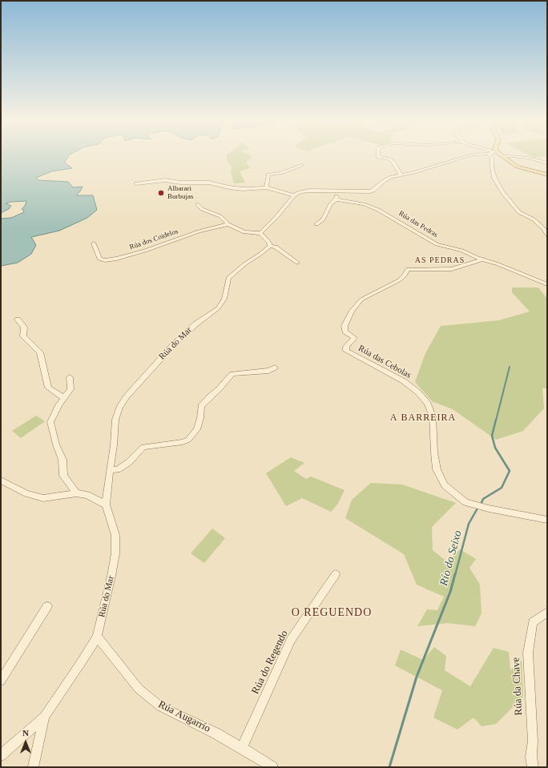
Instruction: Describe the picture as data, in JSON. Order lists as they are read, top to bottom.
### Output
{
  "streets": {
    "street": [
      "Rúa das Pedras",
      "Rúa dos Coidelos",
      "Rúa do Mar",
      "Rúa das Cebolas",
      "Rúa do Regendo",
      "Rúa da Chave",
      "Rúa Augarrío"
    ]
  },
  "crossings": [
    ["Rúa das Pedras", "Rúa das Cebolas"],
    ["Rúa do Mar", "Rúa Augarrío"],
    ["Rúa do Regendo", "Rúa Augarrío"]
  ],
  "districts": ["AS PEDRAS", "A BARREIRA", "O REGUENDO"],
  "water": ["Río do Seixo"],
  "places": ["Albarari Burbujas"],
  "north": "top"
}
